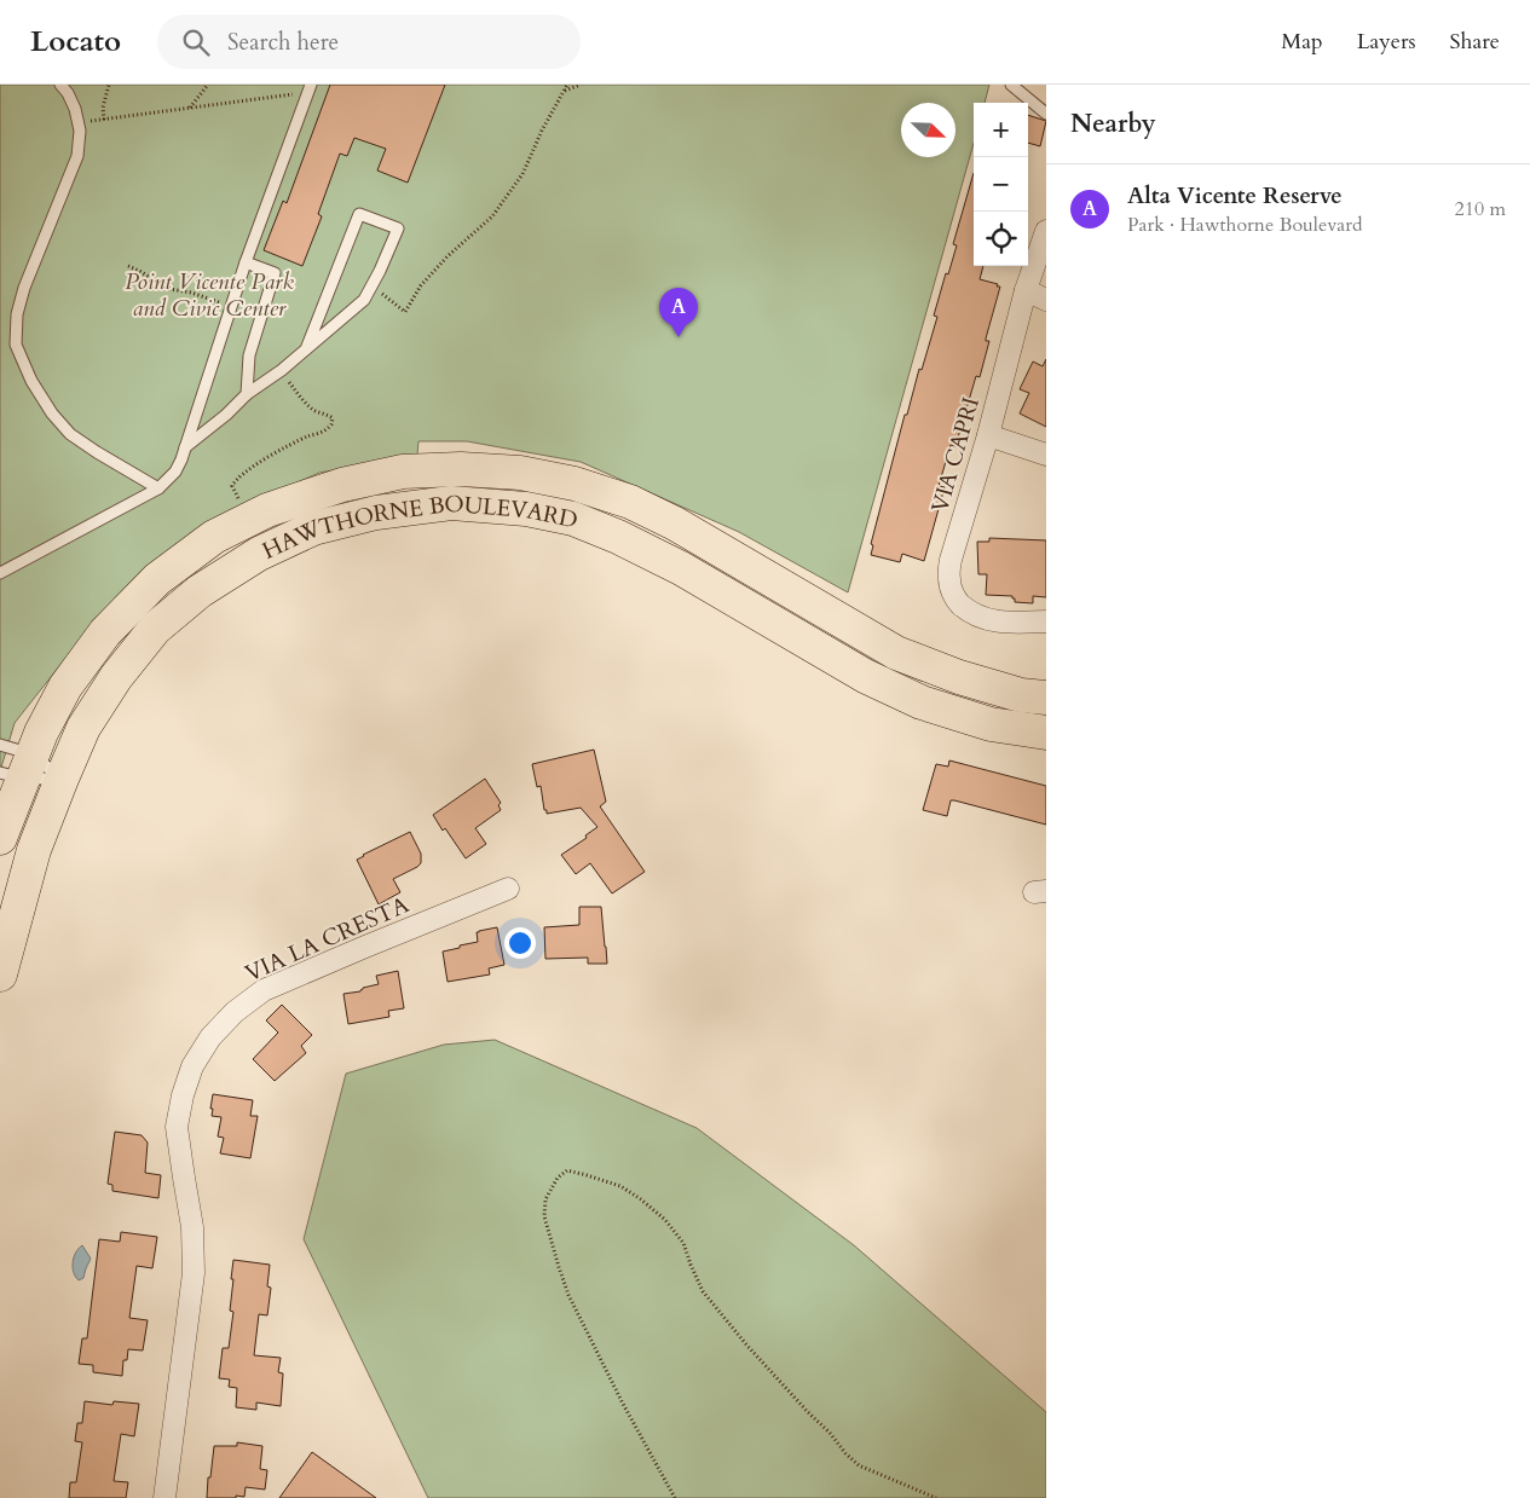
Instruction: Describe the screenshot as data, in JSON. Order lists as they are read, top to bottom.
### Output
{
  "streets": {
    "main road": ["HAWTHORNE BOULEVARD"],
    "street": ["VIA CAPRI", "VIA LA CRESTA"]
  },
  "parks": ["Point Vicente Park and Civic Center"],
  "north": "bottom right",
  "page": {
    "header": "Locato",
    "search": "Search here",
    "nav": ["Map", "Layers", "Share"],
    "heading": "Nearby",
    "map_buttons": ["+", "−"],
    "list": [
      {
        "mark": "A",
        "name": "Alta Vicente Reserve",
        "note": "Park · Hawthorne Boulevard",
        "value": "210 m"
      }
    ],
    "pins": "A"
  }
}
